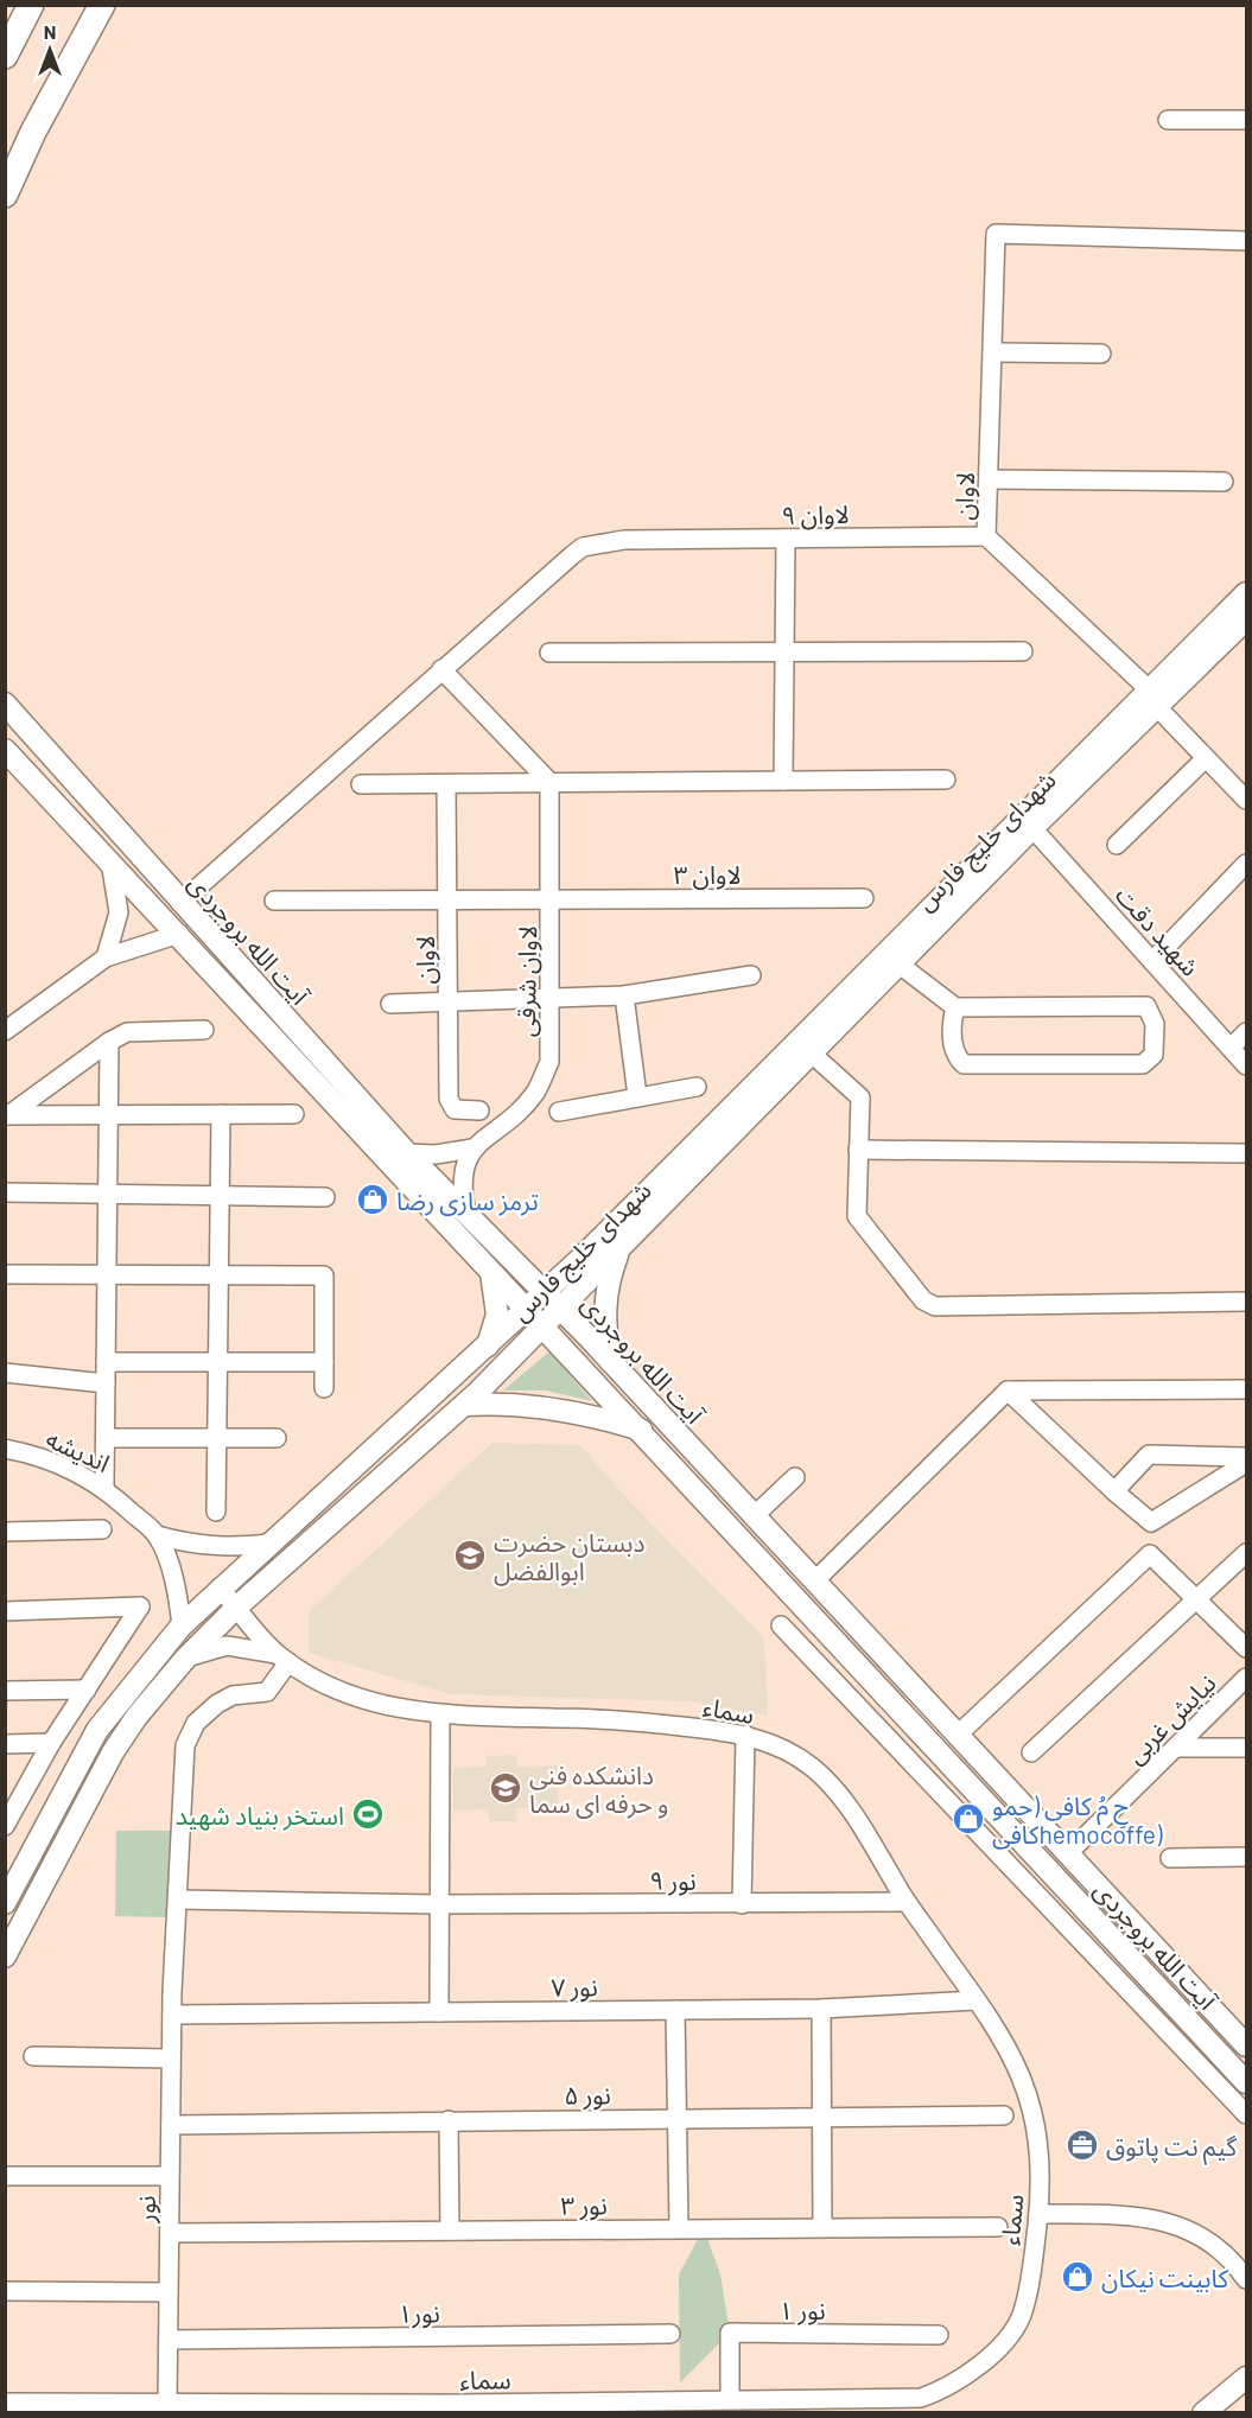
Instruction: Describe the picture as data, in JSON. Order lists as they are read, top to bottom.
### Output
{
  "streets": {
    "main road": ["شهدای خلیج فارس", "آیت الله بروجردی"],
    "street": [
      "لاوان",
      "لاوان ۹",
      "لاوان ۳",
      "شهید دقت",
      "لاوان شرقی",
      "اندیشه",
      "سماء",
      "نیایش غربی",
      "نور ۹",
      "نور ۷",
      "نور ۵",
      "نور ۳",
      "نور",
      "نور ۱",
      "نور۱"
    ]
  },
  "crossings": [
    ["لاوان", "لاوان ۹"],
    ["لاوان", "شهدای خلیج فارس"],
    ["لاوان", "لاوان ۳"],
    ["لاوان ۹", "آیت الله بروجردی"],
    ["شهدای خلیج فارس", "شهید دقت"],
    ["شهدای خلیج فارس", "آیت الله بروجردی"],
    ["شهدای خلیج فارس", "اندیشه"],
    ["شهدای خلیج فارس", "سماء"],
    ["لاوان ۳", "لاوان شرقی"],
    ["آیت الله بروجردی", "نیایش غربی"],
    ["سماء", "نور ۹"],
    ["سماء", "نور ۷"],
    ["سماء", "نور"],
    ["سماء", "نور ۱"],
    ["نور ۹", "نور"],
    ["نور ۷", "نور"],
    ["نور ۵", "نور"],
    ["نور ۳", "نور"],
    ["نور", "نور۱"]
  ],
  "places": {
    "shop": ["ترمز سازی رضا", "حِ مُ کافی (حمو کافیhemocoffe)", "کابینت نیکان"],
    "school or university": ["دبستان حضرت ابوالفضل", "دانشکده فنی و حرفه ای سما"],
    "sports": ["استخر بنیاد شهید"],
    "office": ["گیم نت پاتوق"]
  },
  "north": "top"
}
